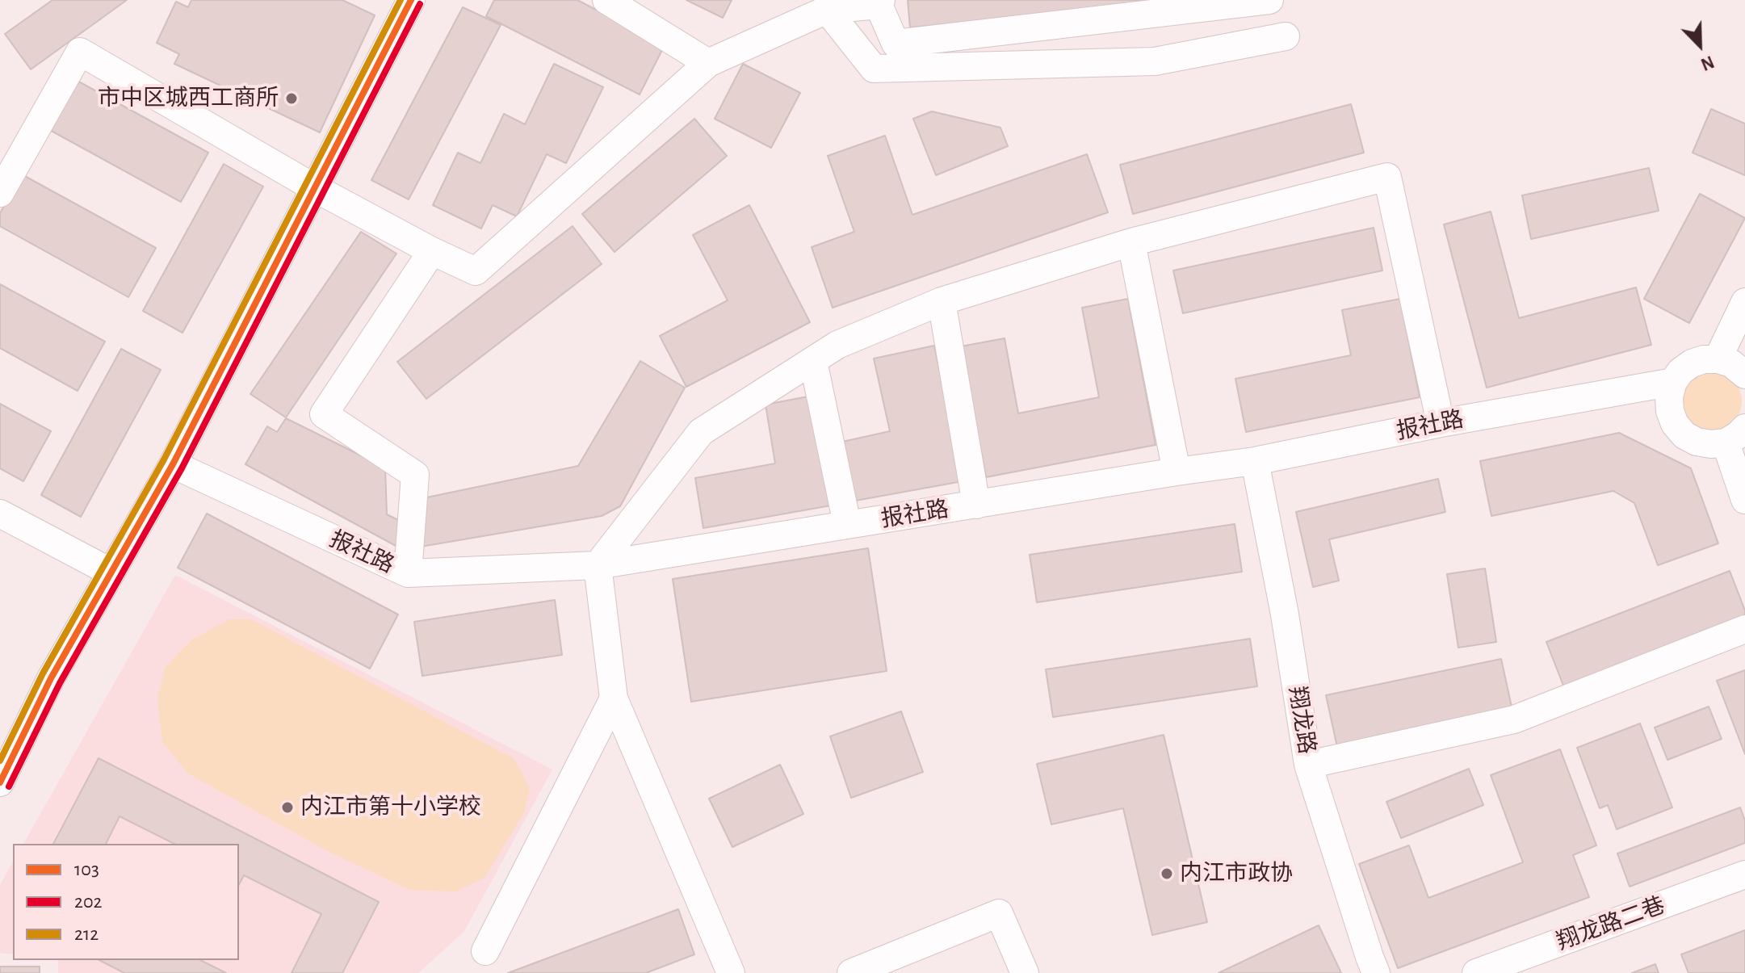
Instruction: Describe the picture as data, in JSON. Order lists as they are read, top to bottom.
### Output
{
  "streets": {
    "street": ["报社路", "翔龙路", "翔龙路二巷"]
  },
  "crossings": [
    ["报社路", "翔龙路"]
  ],
  "places": ["市中区城西工商所", "内江市第十小学校", "内江市政协"],
  "lines": ["transit line 103", "transit line 212", "transit line 202"],
  "legend": ["103", "202", "212"],
  "north": "bottom right"
}
